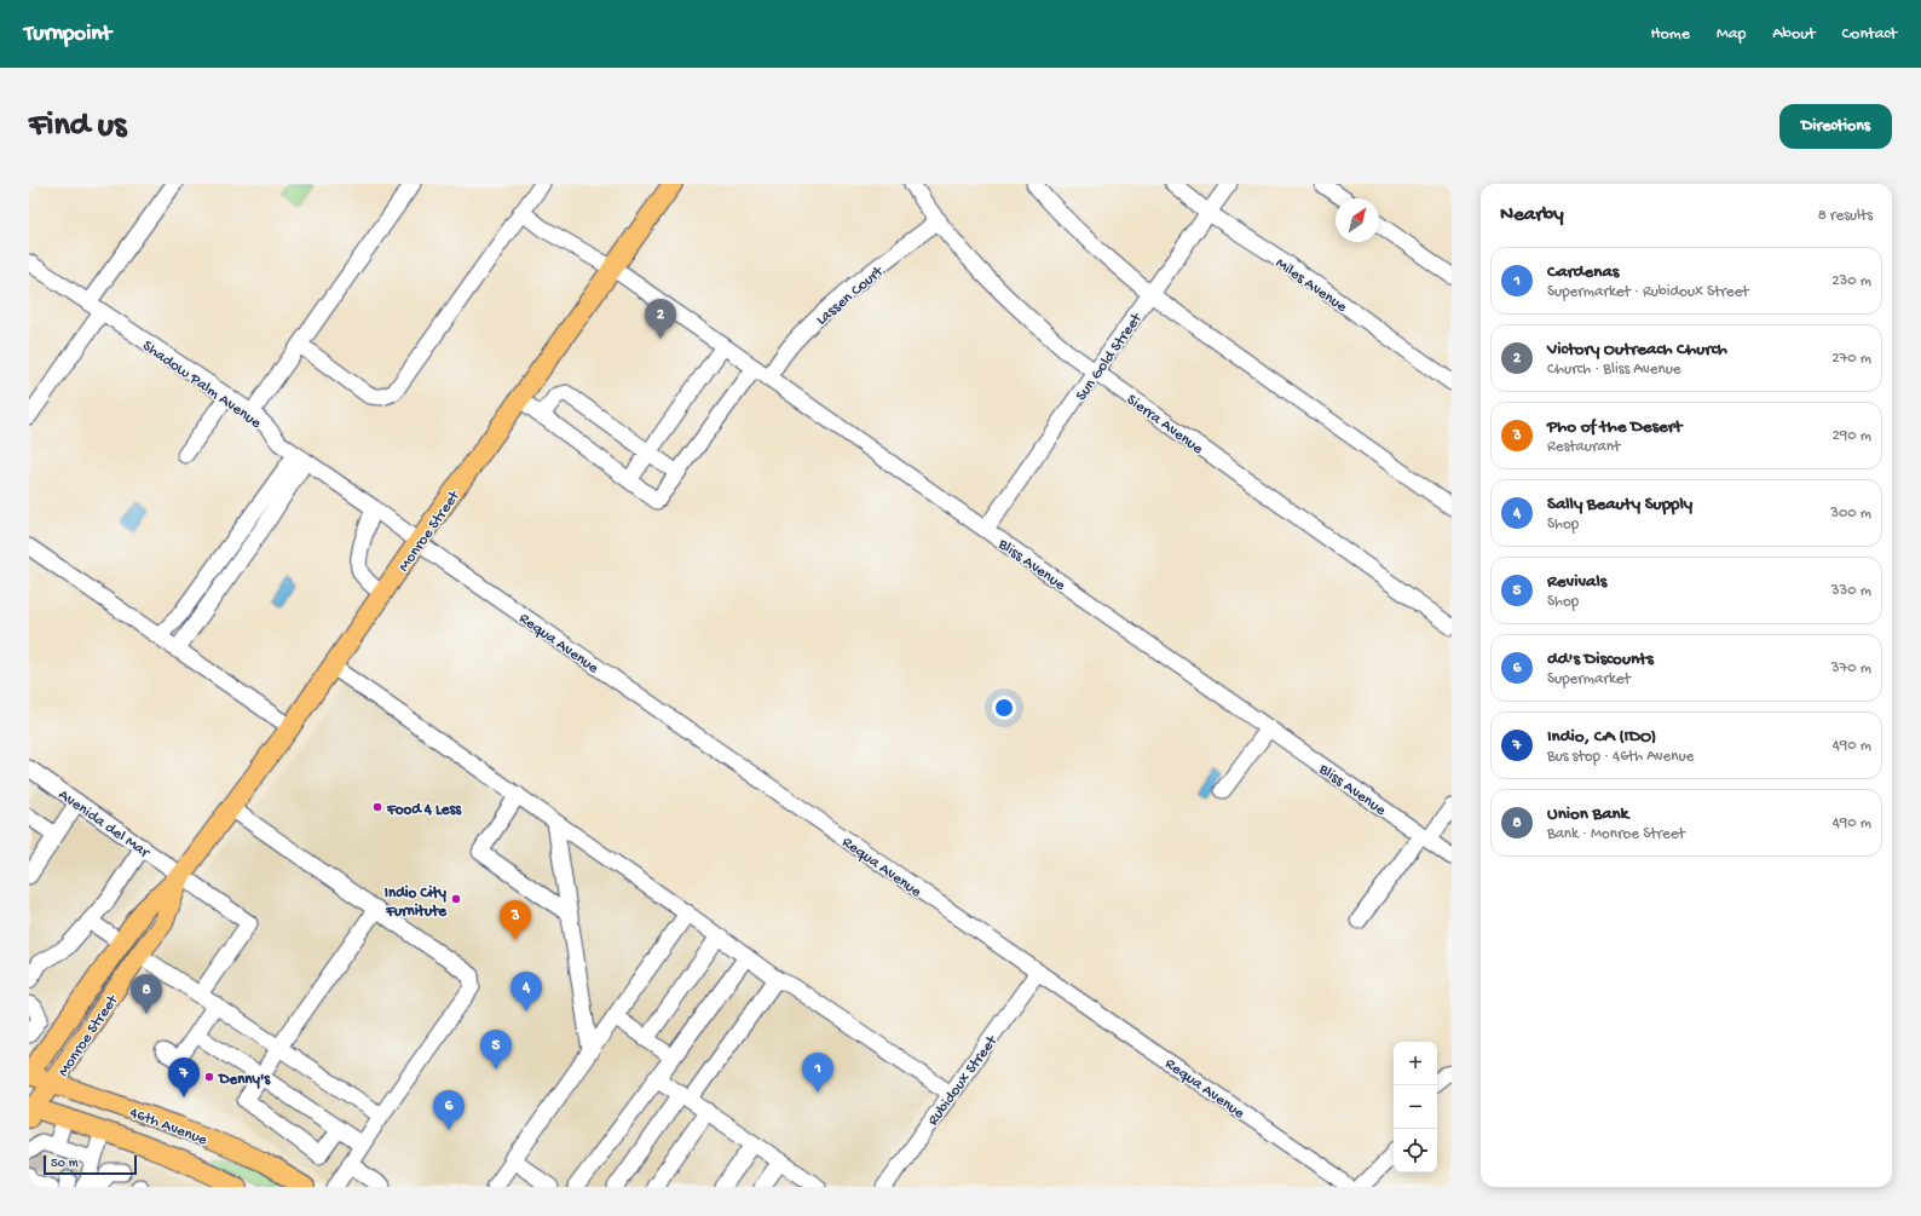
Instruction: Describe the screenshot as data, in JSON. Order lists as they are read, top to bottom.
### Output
{
  "streets": {
    "main road": ["Monroe Street", "46th Avenue"],
    "street": [
      "Miles Avenue",
      "Lassen Court",
      "Sun Gold Street",
      "Shadow Palm Avenue",
      "Sierra Avenue",
      "Bliss Avenue",
      "Requa Avenue",
      "Avenida del Mar",
      "Rubidoux Street"
    ]
  },
  "crossings": [
    ["Miles Avenue", "Sun Gold Street"],
    ["Lassen Court", "Sierra Avenue"],
    ["Lassen Court", "Bliss Avenue"],
    ["Sun Gold Street", "Sierra Avenue"],
    ["Sun Gold Street", "Bliss Avenue"],
    ["Shadow Palm Avenue", "Monroe Street"],
    ["Shadow Palm Avenue", "Requa Avenue"],
    ["Monroe Street", "Bliss Avenue"],
    ["Monroe Street", "Requa Avenue"],
    ["Monroe Street", "Avenida del Mar"],
    ["Monroe Street", "46th Avenue"],
    ["Requa Avenue", "Rubidoux Street"]
  ],
  "places": ["Food 4 Less", "Indio City Furnitute", "Denny's"],
  "scale_bar": "50 m",
  "north": "top right",
  "page": {
    "header": "Turnpoint",
    "nav": [
      "Home",
      "Map",
      "About",
      "Contact"
    ],
    "buttons": "Directions",
    "title": "Find us",
    "heading": ["Nearby", "8 results"],
    "list": [
      {
        "mark": "1",
        "name": "Cardenas",
        "note": "Supermarket · Rubidoux Street",
        "value": "230 m"
      },
      {
        "mark": "2",
        "name": "Victory Outreach Church",
        "note": "Church · Bliss Avenue",
        "value": "270 m"
      },
      {
        "mark": "3",
        "name": "Pho of the Desert",
        "note": "Restaurant",
        "value": "290 m"
      },
      {
        "mark": "4",
        "name": "Sally Beauty Supply",
        "note": "Shop",
        "value": "300 m"
      },
      {
        "mark": "5",
        "name": "Revivals",
        "note": "Shop",
        "value": "330 m"
      },
      {
        "mark": "6",
        "name": "dd's Discounts",
        "note": "Supermarket",
        "value": "370 m"
      },
      {
        "mark": "7",
        "name": "Indio, CA (IDO)",
        "note": "Bus stop · 46th Avenue",
        "value": "490 m"
      },
      {
        "mark": "8",
        "name": "Union Bank",
        "note": "Bank · Monroe Street",
        "value": "490 m"
      }
    ],
    "pins": [
      "2",
      "3",
      "4",
      "8",
      "5",
      "1",
      "7",
      "6"
    ],
    "map_buttons": ["+", "−"],
    "scale": "50 m"
  }
}
